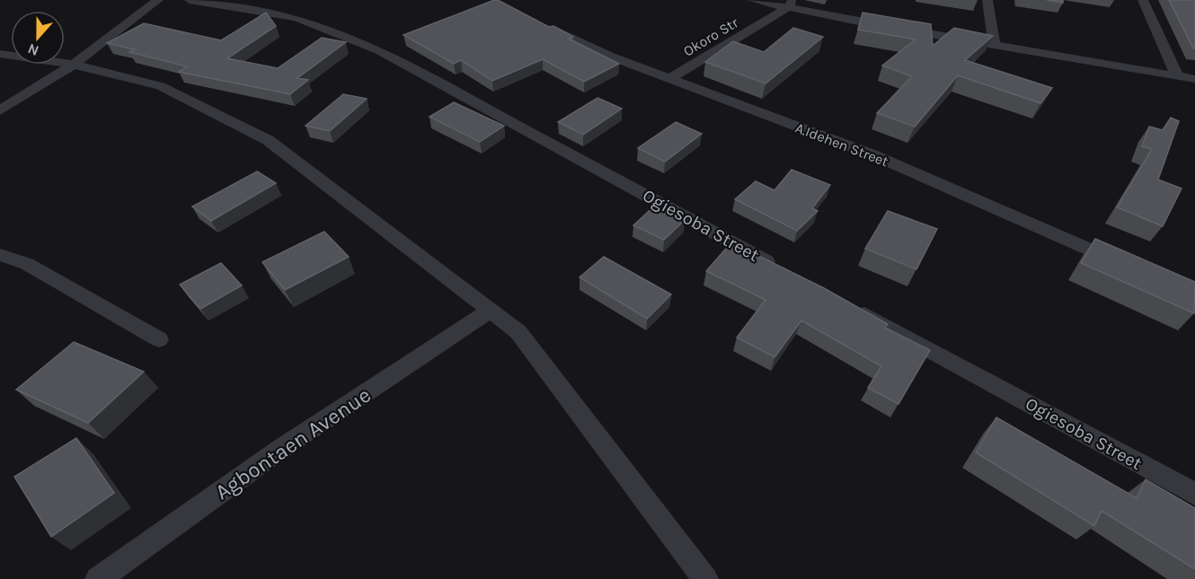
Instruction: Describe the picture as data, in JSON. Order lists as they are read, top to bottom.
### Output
{
  "streets": {
    "street": [
      "Okoro Str",
      "A.Idehen Street",
      "Ogiesoba Street",
      "Agbontaen Avenue"
    ]
  },
  "crossings": [
    ["Okoro Str", "A.Idehen Street"]
  ],
  "north": "bottom"
}
